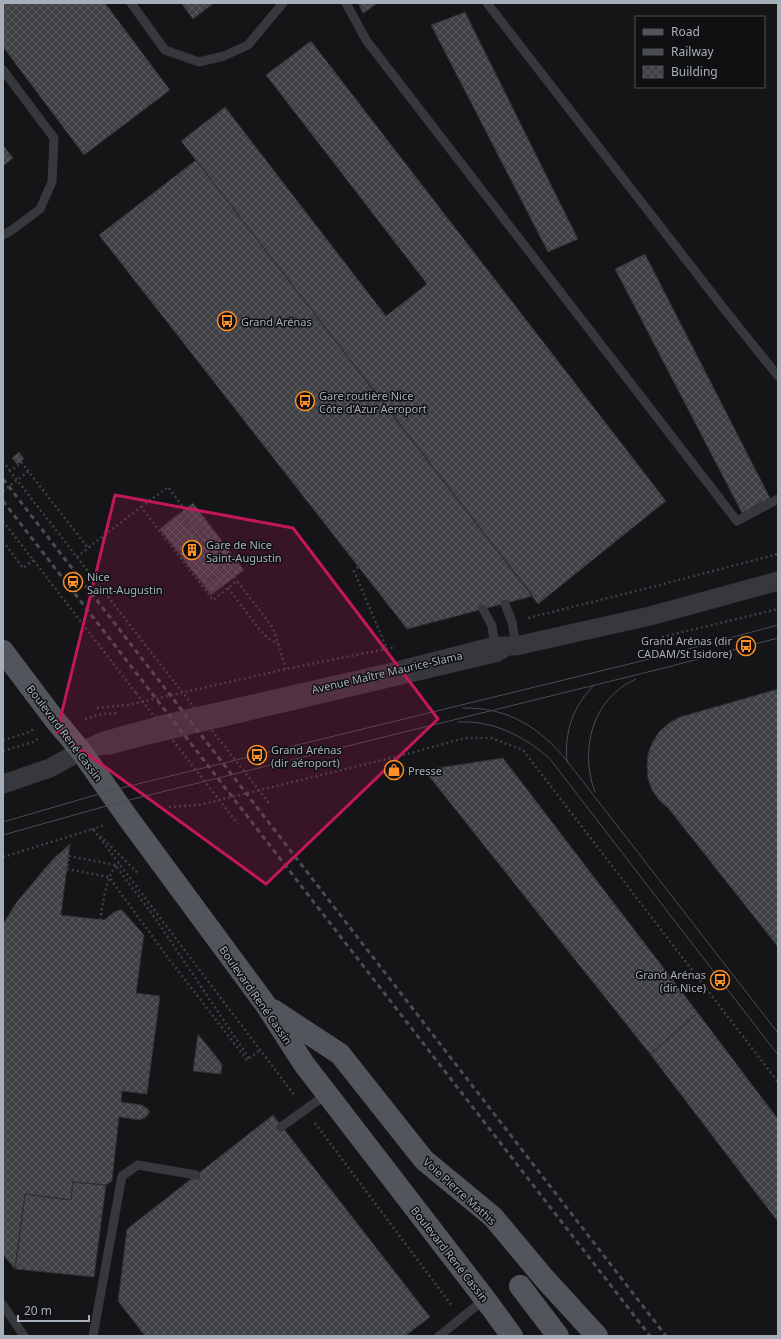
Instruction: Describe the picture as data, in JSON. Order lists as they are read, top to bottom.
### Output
{
  "streets": {
    "main road": ["Boulevard René Cassin", "Voie Pierre Mathis"],
    "street": ["Avenue Maître Maurice-Slama"]
  },
  "crossings": [
    ["Avenue Maître Maurice-Slama", "Boulevard René Cassin"],
    ["Boulevard René Cassin", "Voie Pierre Mathis"]
  ],
  "places": {
    "bus stop": [
      "Grand Arénas",
      "Gare routière Nice Côte d'Azur Aeroport",
      "Grand Arénas (dir CADAM/St Isidore)",
      "Grand Arénas (dir aéroport)",
      "Grand Arénas (dir Nice)"
    ],
    "building": ["Gare de Nice Saint-Augustin"],
    "station": ["Nice Saint-Augustin"],
    "shop": ["Presse"]
  },
  "legend": ["Road", "Railway", "Building"],
  "scale_bar": "20 m"
}
